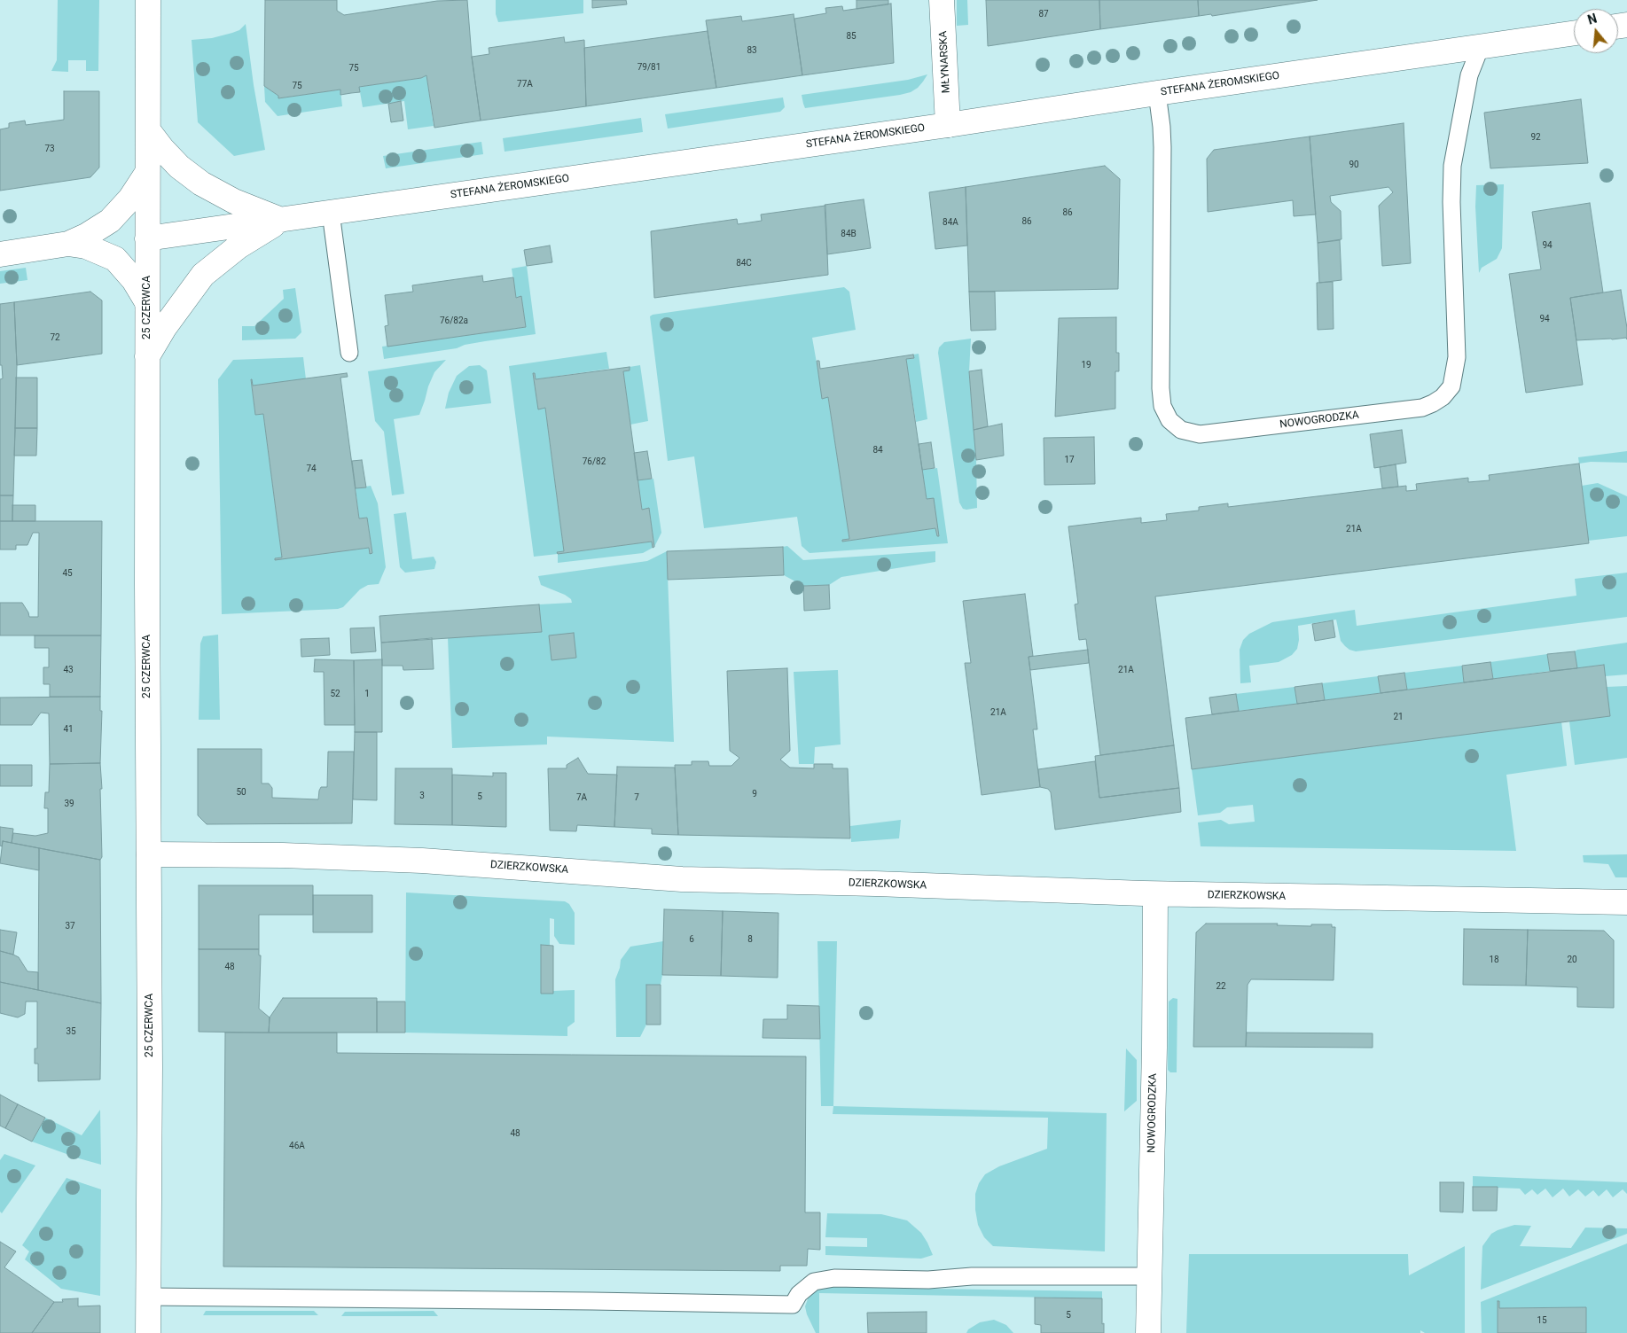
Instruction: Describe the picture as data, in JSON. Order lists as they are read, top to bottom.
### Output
{
  "streets": {
    "street": [
      "MŁYNARSKA",
      "STEFANA ŻEROMSKIEGO",
      "25 CZERWCA",
      "NOWOGRODZKA",
      "DZIERZKOWSKA"
    ]
  },
  "crossings": [
    ["MŁYNARSKA", "STEFANA ŻEROMSKIEGO"],
    ["STEFANA ŻEROMSKIEGO", "25 CZERWCA"],
    ["STEFANA ŻEROMSKIEGO", "NOWOGRODZKA"],
    ["25 CZERWCA", "DZIERZKOWSKA"],
    ["NOWOGRODZKA", "DZIERZKOWSKA"]
  ],
  "house_numbers": [
    "87",
    "85",
    "83",
    "79/81",
    "75",
    "77A",
    "75",
    "92",
    "73",
    "90",
    "86",
    "86",
    "84A",
    "84B",
    "94",
    "84C",
    "94",
    "76/82a",
    "72",
    "19",
    "84",
    "17",
    "76/82",
    "74",
    "21A",
    "45",
    "43",
    "21A",
    "52",
    "1",
    "21A",
    "21",
    "41",
    "50",
    "9",
    "3",
    "5",
    "7A",
    "7",
    "39",
    "37",
    "6",
    "8",
    "18",
    "20",
    "48",
    "22",
    "35",
    "48",
    "46A",
    "5",
    "15"
  ],
  "north": "top"
}
